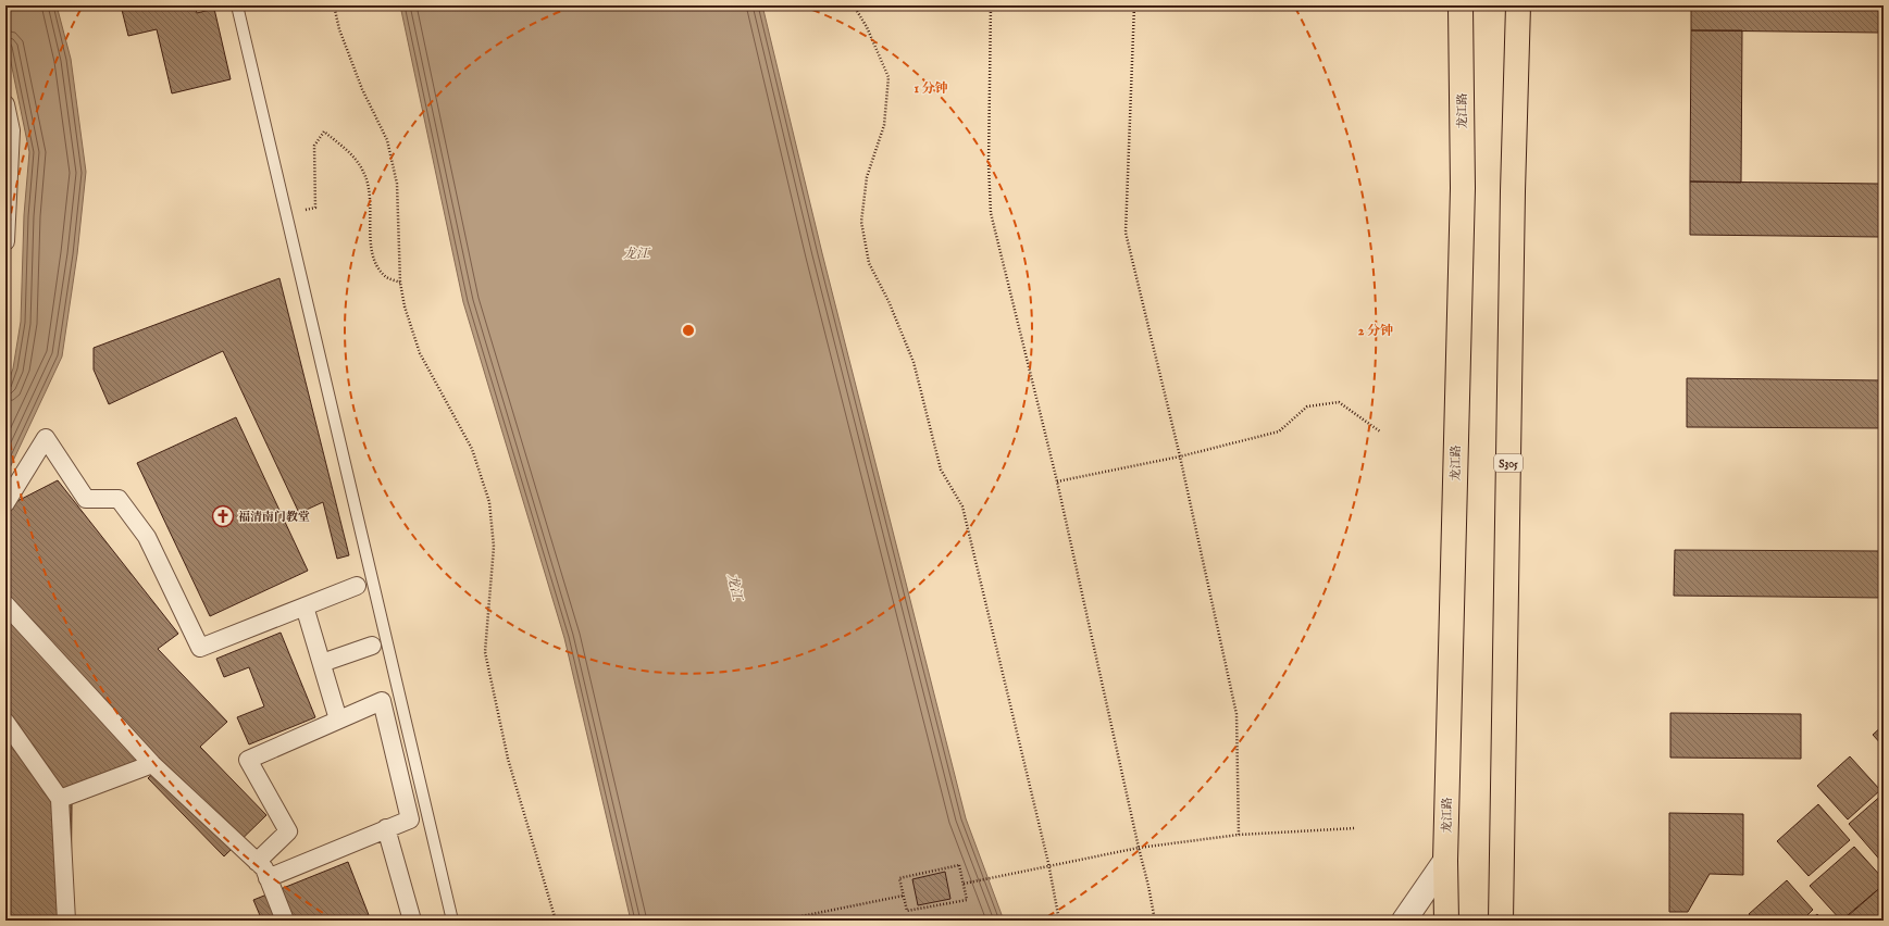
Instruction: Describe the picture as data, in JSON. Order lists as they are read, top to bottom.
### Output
{
  "streets": {
    "main road": ["龙江路", "S305"]
  },
  "water": ["龙江"],
  "places": {
    "church": ["福清南门教堂"]
  },
  "rings": ["1 分钟", "2 分钟"]
}
